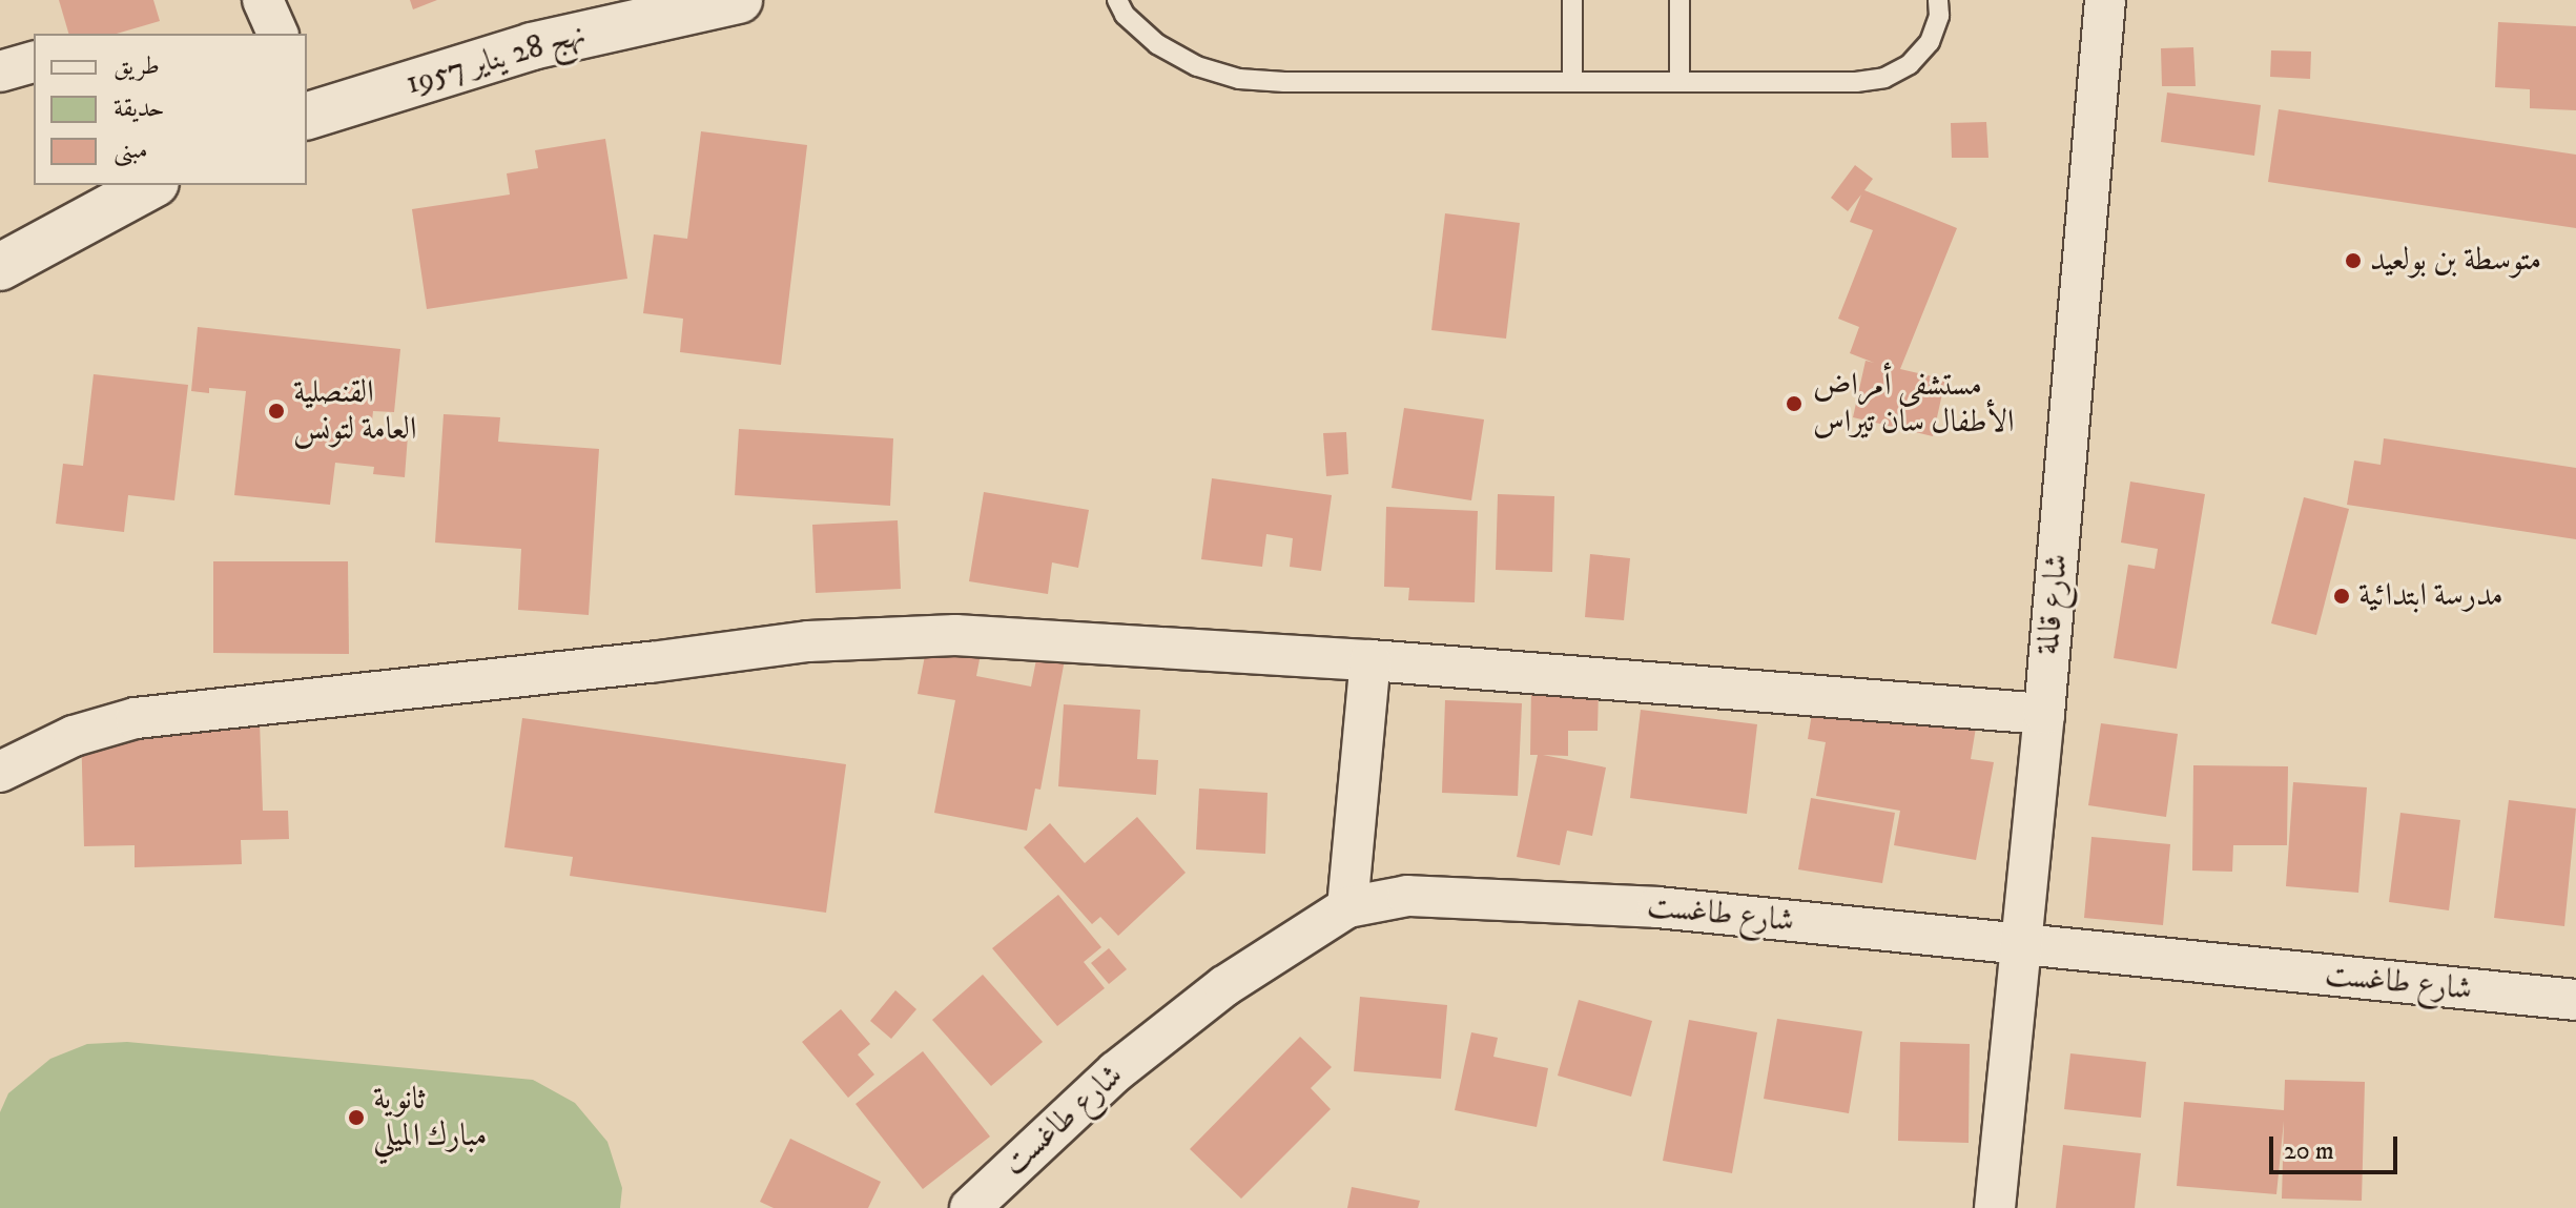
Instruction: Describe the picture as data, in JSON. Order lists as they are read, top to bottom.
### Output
{
  "streets": {
    "street": ["نهج 28 يناير 1957", "شارع قالمة", "شارع طاغست"]
  },
  "crossings": [
    ["شارع قالمة", "شارع طاغست"]
  ],
  "places": [
    "متوسطة بن بولعيد",
    "مستشفى أمراض الأطفال سان تيراس",
    "القنصلية العامة لتونس",
    "مدرسة ابتدائية",
    "ثانوية مبارك الميلي"
  ],
  "legend": ["طريق", "حديقة", "مبنى"],
  "scale_bar": "20 m"
}
